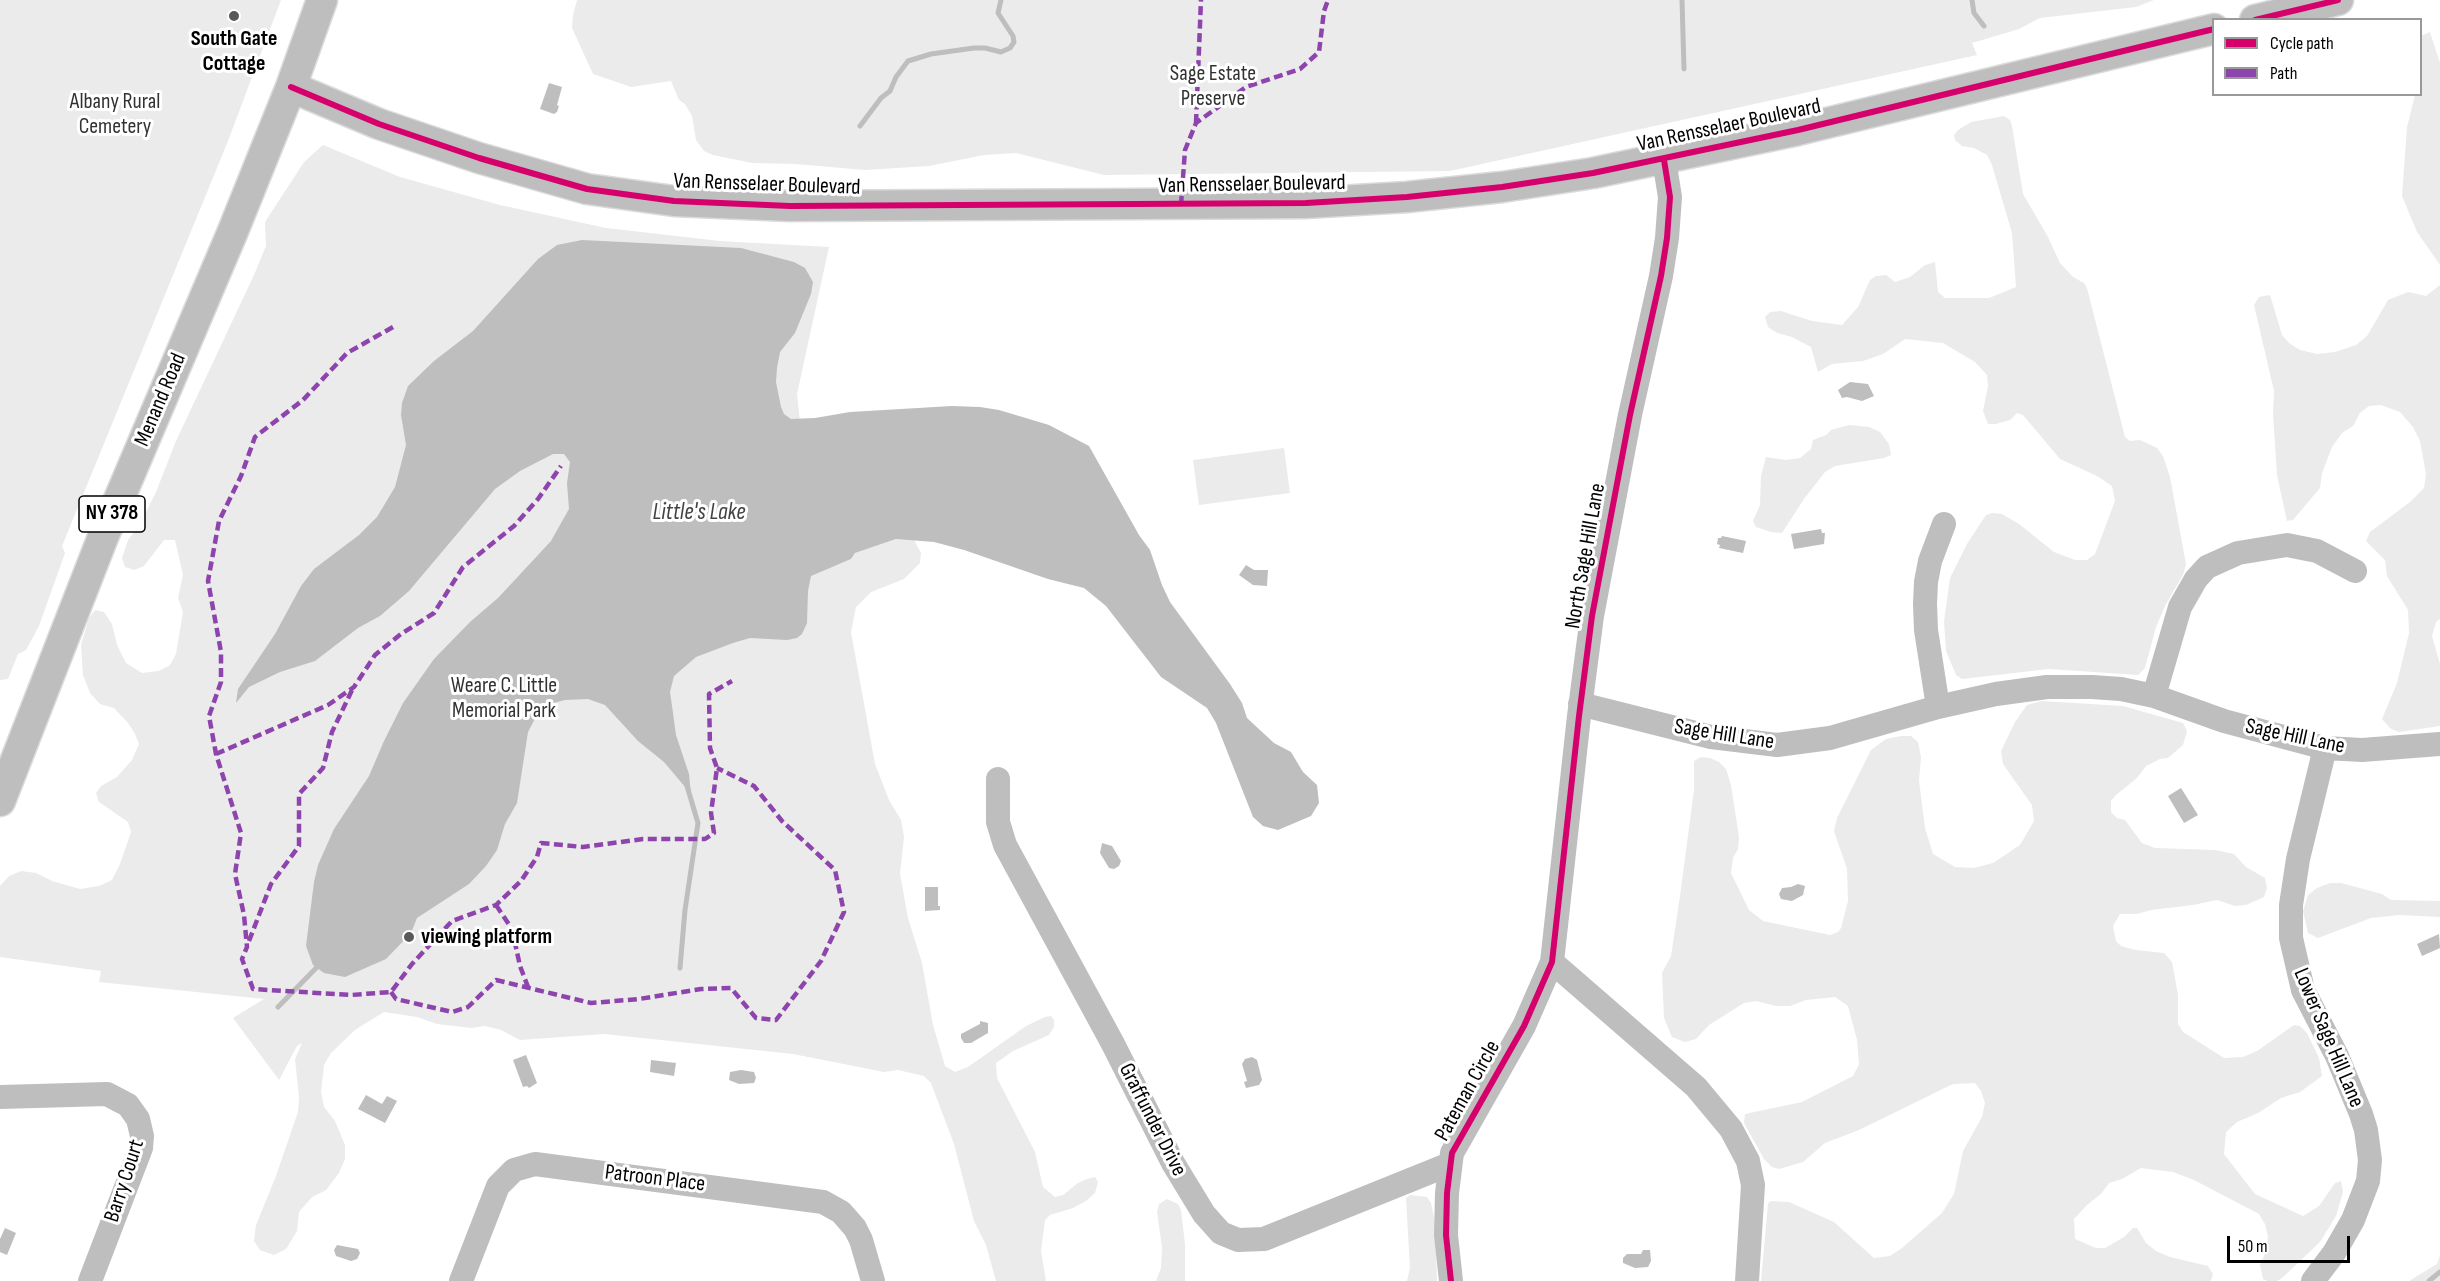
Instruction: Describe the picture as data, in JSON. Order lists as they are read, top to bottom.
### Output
{
  "streets": {
    "main road": ["Van Rensselaer Boulevard", "Menand Road", "NY 378"],
    "street": [
      "North Sage Hill Lane",
      "Sage Hill Lane",
      "Lower Sage Hill Lane",
      "Pateman Circle",
      "Graffunder Drive",
      "Patroon Place",
      "Barry Court"
    ]
  },
  "crossings": [
    ["Van Rensselaer Boulevard", "Menand Road"],
    ["Van Rensselaer Boulevard", "North Sage Hill Lane"],
    ["North Sage Hill Lane", "Sage Hill Lane"],
    ["North Sage Hill Lane", "Pateman Circle"],
    ["Sage Hill Lane", "Lower Sage Hill Lane"],
    ["Pateman Circle", "Graffunder Drive"]
  ],
  "water": ["Little's Lake"],
  "parks": ["Sage Estate Preserve", "Albany Rural Cemetery", "Weare C. Little Memorial Park"],
  "places": ["South Gate Cottage", "viewing platform"],
  "legend": ["Cycle path", "Path"],
  "scale_bar": "50 m"
}
